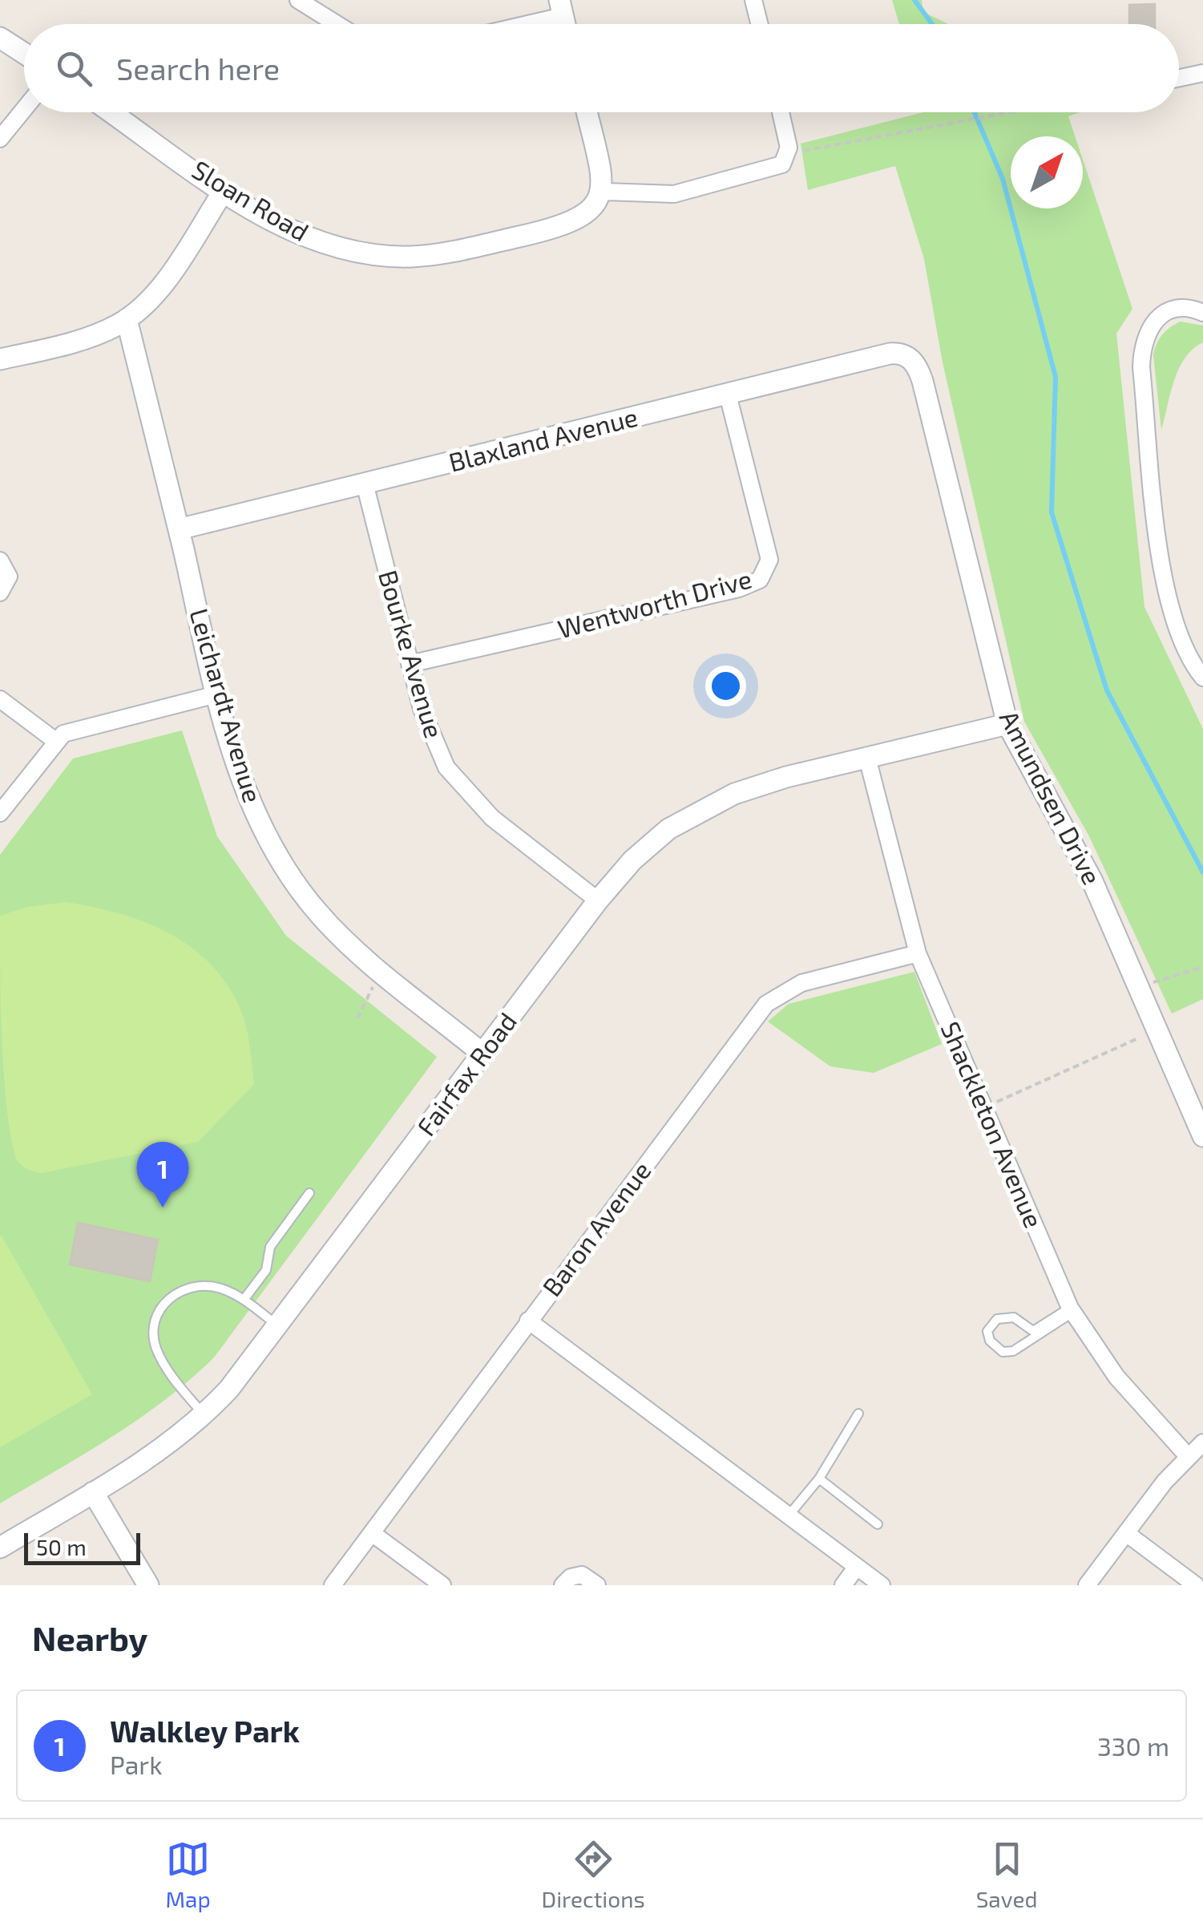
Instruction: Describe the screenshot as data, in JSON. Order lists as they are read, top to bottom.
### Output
{
  "streets": {
    "street": [
      "Sloan Road",
      "Blaxland Avenue",
      "Wentworth Drive",
      "Bourke Avenue",
      "Leichardt Avenue",
      "Amundsen Drive",
      "Fairfax Road",
      "Shackleton Avenue",
      "Baron Avenue"
    ]
  },
  "crossings": [
    ["Blaxland Avenue", "Wentworth Drive"],
    ["Blaxland Avenue", "Bourke Avenue"],
    ["Blaxland Avenue", "Leichardt Avenue"],
    ["Blaxland Avenue", "Amundsen Drive"],
    ["Wentworth Drive", "Bourke Avenue"],
    ["Bourke Avenue", "Fairfax Road"],
    ["Leichardt Avenue", "Fairfax Road"],
    ["Amundsen Drive", "Fairfax Road"],
    ["Fairfax Road", "Shackleton Avenue"],
    ["Shackleton Avenue", "Baron Avenue"]
  ],
  "scale_bar": "50 m",
  "north": "top right",
  "page": {
    "search": "Search here",
    "pins": "1",
    "scale": "50 m",
    "heading": "Nearby",
    "list": [
      {
        "mark": "1",
        "name": "Walkley Park",
        "note": "Park",
        "value": "330 m"
      }
    ],
    "nav": ["Map", "Directions", "Saved"]
  }
}
